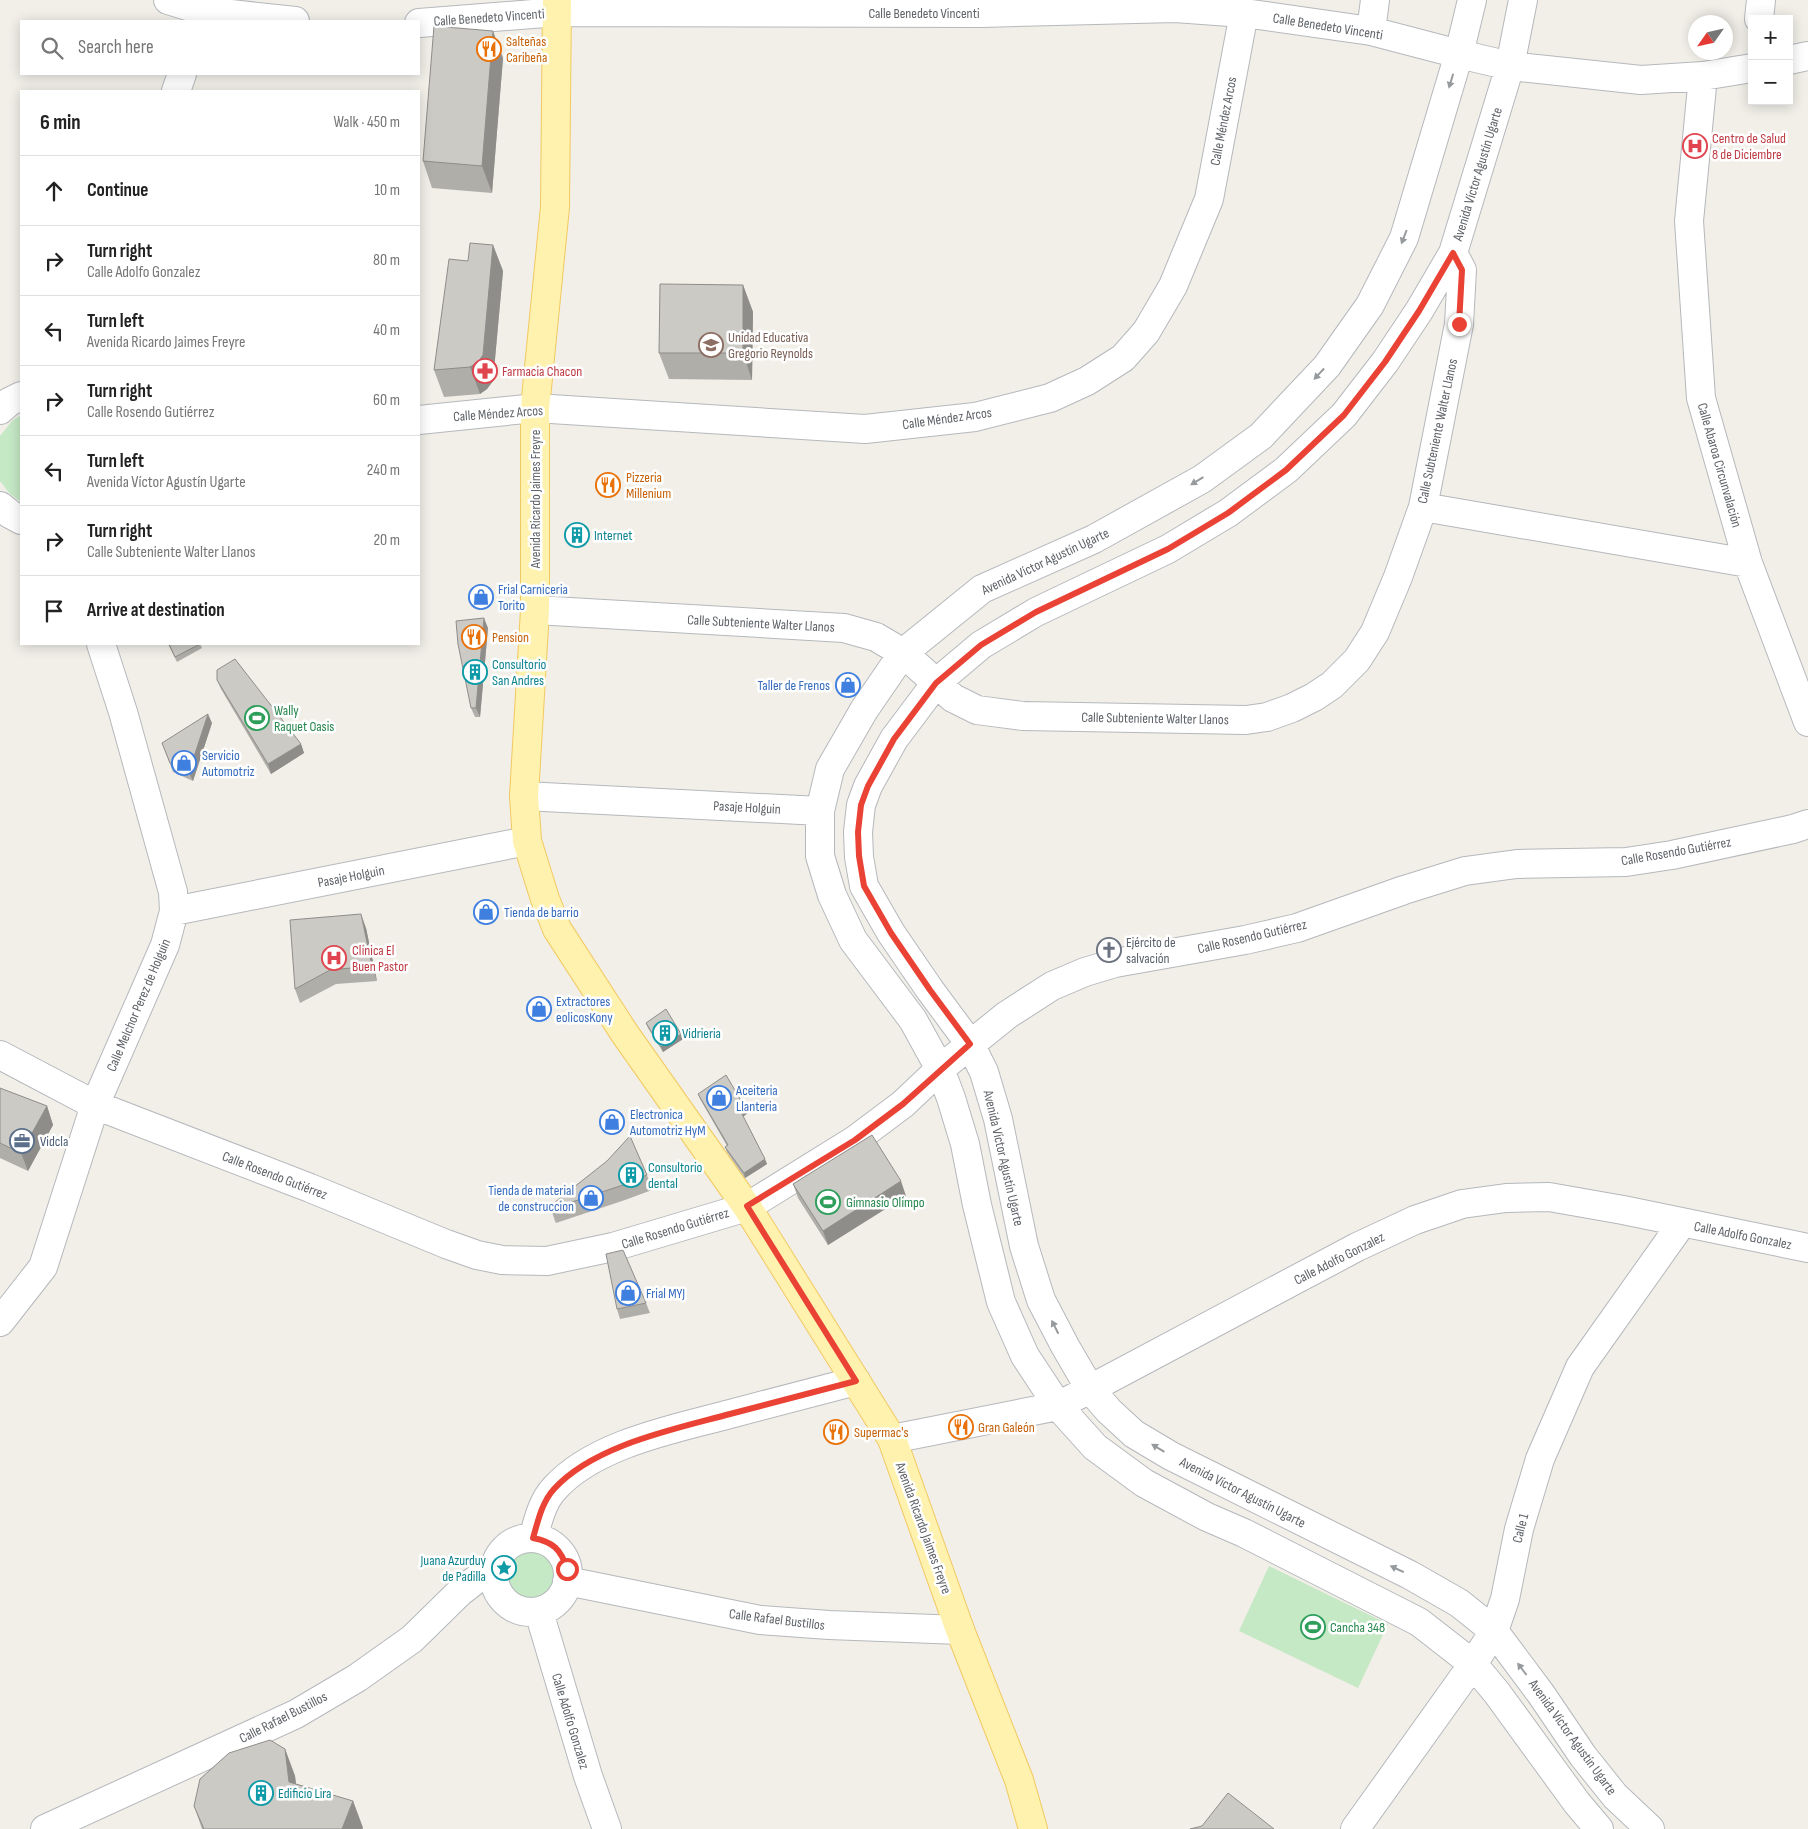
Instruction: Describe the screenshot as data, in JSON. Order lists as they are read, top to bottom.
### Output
{
  "streets": {
    "main road": ["Avenida Ricardo Jaimes Freyre"],
    "street": [
      "Calle Benedeto Vincenti",
      "Calle Méndez Arcos",
      "Avenida Víctor Agustín Ugarte",
      "Calle Subteniente Walter Llanos",
      "Calle Abaroa Circunvalación",
      "Pasaje Holguin",
      "Calle Rosendo Gutiérrez",
      "Calle Melchor Perez de Holguin",
      "Calle Adolfo Gonzalez",
      "Calle 1",
      "Calle Rafael Bustillos"
    ]
  },
  "crossings": [
    ["Calle Benedeto Vincenti", "Calle Méndez Arcos"],
    ["Calle Benedeto Vincenti", "Avenida Víctor Agustín Ugarte"],
    ["Calle Benedeto Vincenti", "Calle Abaroa Circunvalación"],
    ["Calle Benedeto Vincenti", "Avenida Ricardo Jaimes Freyre"],
    ["Calle Méndez Arcos", "Avenida Ricardo Jaimes Freyre"],
    ["Avenida Víctor Agustín Ugarte", "Calle Subteniente Walter Llanos"],
    ["Avenida Víctor Agustín Ugarte", "Pasaje Holguin"],
    ["Avenida Víctor Agustín Ugarte", "Calle Rosendo Gutiérrez"],
    ["Avenida Víctor Agustín Ugarte", "Calle Adolfo Gonzalez"],
    ["Avenida Víctor Agustín Ugarte", "Calle 1"],
    ["Calle Subteniente Walter Llanos", "Avenida Ricardo Jaimes Freyre"],
    ["Avenida Ricardo Jaimes Freyre", "Pasaje Holguin"],
    ["Avenida Ricardo Jaimes Freyre", "Calle Rosendo Gutiérrez"],
    ["Avenida Ricardo Jaimes Freyre", "Calle Adolfo Gonzalez"],
    ["Avenida Ricardo Jaimes Freyre", "Calle Rafael Bustillos"],
    ["Pasaje Holguin", "Calle Melchor Perez de Holguin"],
    ["Calle Rosendo Gutiérrez", "Calle Melchor Perez de Holguin"],
    ["Calle Adolfo Gonzalez", "Calle 1"],
    ["Calle Adolfo Gonzalez", "Calle Rafael Bustillos"]
  ],
  "places": {
    "restaurant": [
      "Salteñas Caribeña",
      "Pizzeria Millenium",
      "Pension",
      "Gran Galeón",
      "Supermac's"
    ],
    "hospital": ["Centro de Salud 8 de Diciembre", "Clinica El Buen Pastor"],
    "school or university": ["Unidad Educativa Gregorio Reynolds"],
    "pharmacy": ["Farmacia Chacon"],
    "building": [
      "Internet",
      "Consultorio San Andres",
      "Vidrieria",
      "Consultorio dental",
      "Edificio Lira"
    ],
    "shop": [
      "Frial Carniceria Torito",
      "Taller de Frenos",
      "Servicio Automotriz",
      "Tienda de barrio",
      "Extractores eolicosKony",
      "Aceiteria Llanteria",
      "Electronica Automotriz HyM",
      "Tienda de material de construccion",
      "Frial MYJ"
    ],
    "sports": ["Wally Raquet Oasis", "Gimnasio Olimpo", "Cancha 348"],
    "church": ["Ejército de salvación"],
    "office": ["Vidcla"],
    "place": ["Juana Azurduy de Padilla"]
  },
  "north": "bottom left",
  "page": {
    "map_buttons": ["+", "−"],
    "search": "Search here",
    "heading": ["6 min", "Walk · 450 m"],
    "list": [
      ["Continue", "10 m"],
      ["Turn right", "Calle Adolfo Gonzalez", "80 m"],
      ["Turn left", "Avenida Ricardo Jaimes Freyre", "40 m"],
      ["Turn right", "Calle Rosendo Gutiérrez", "60 m"],
      ["Turn left", "Avenida Víctor Agustín Ugarte", "240 m"],
      ["Turn right", "Calle Subteniente Walter Llanos", "20 m"],
      "Arrive at destination"
    ]
  }
}
